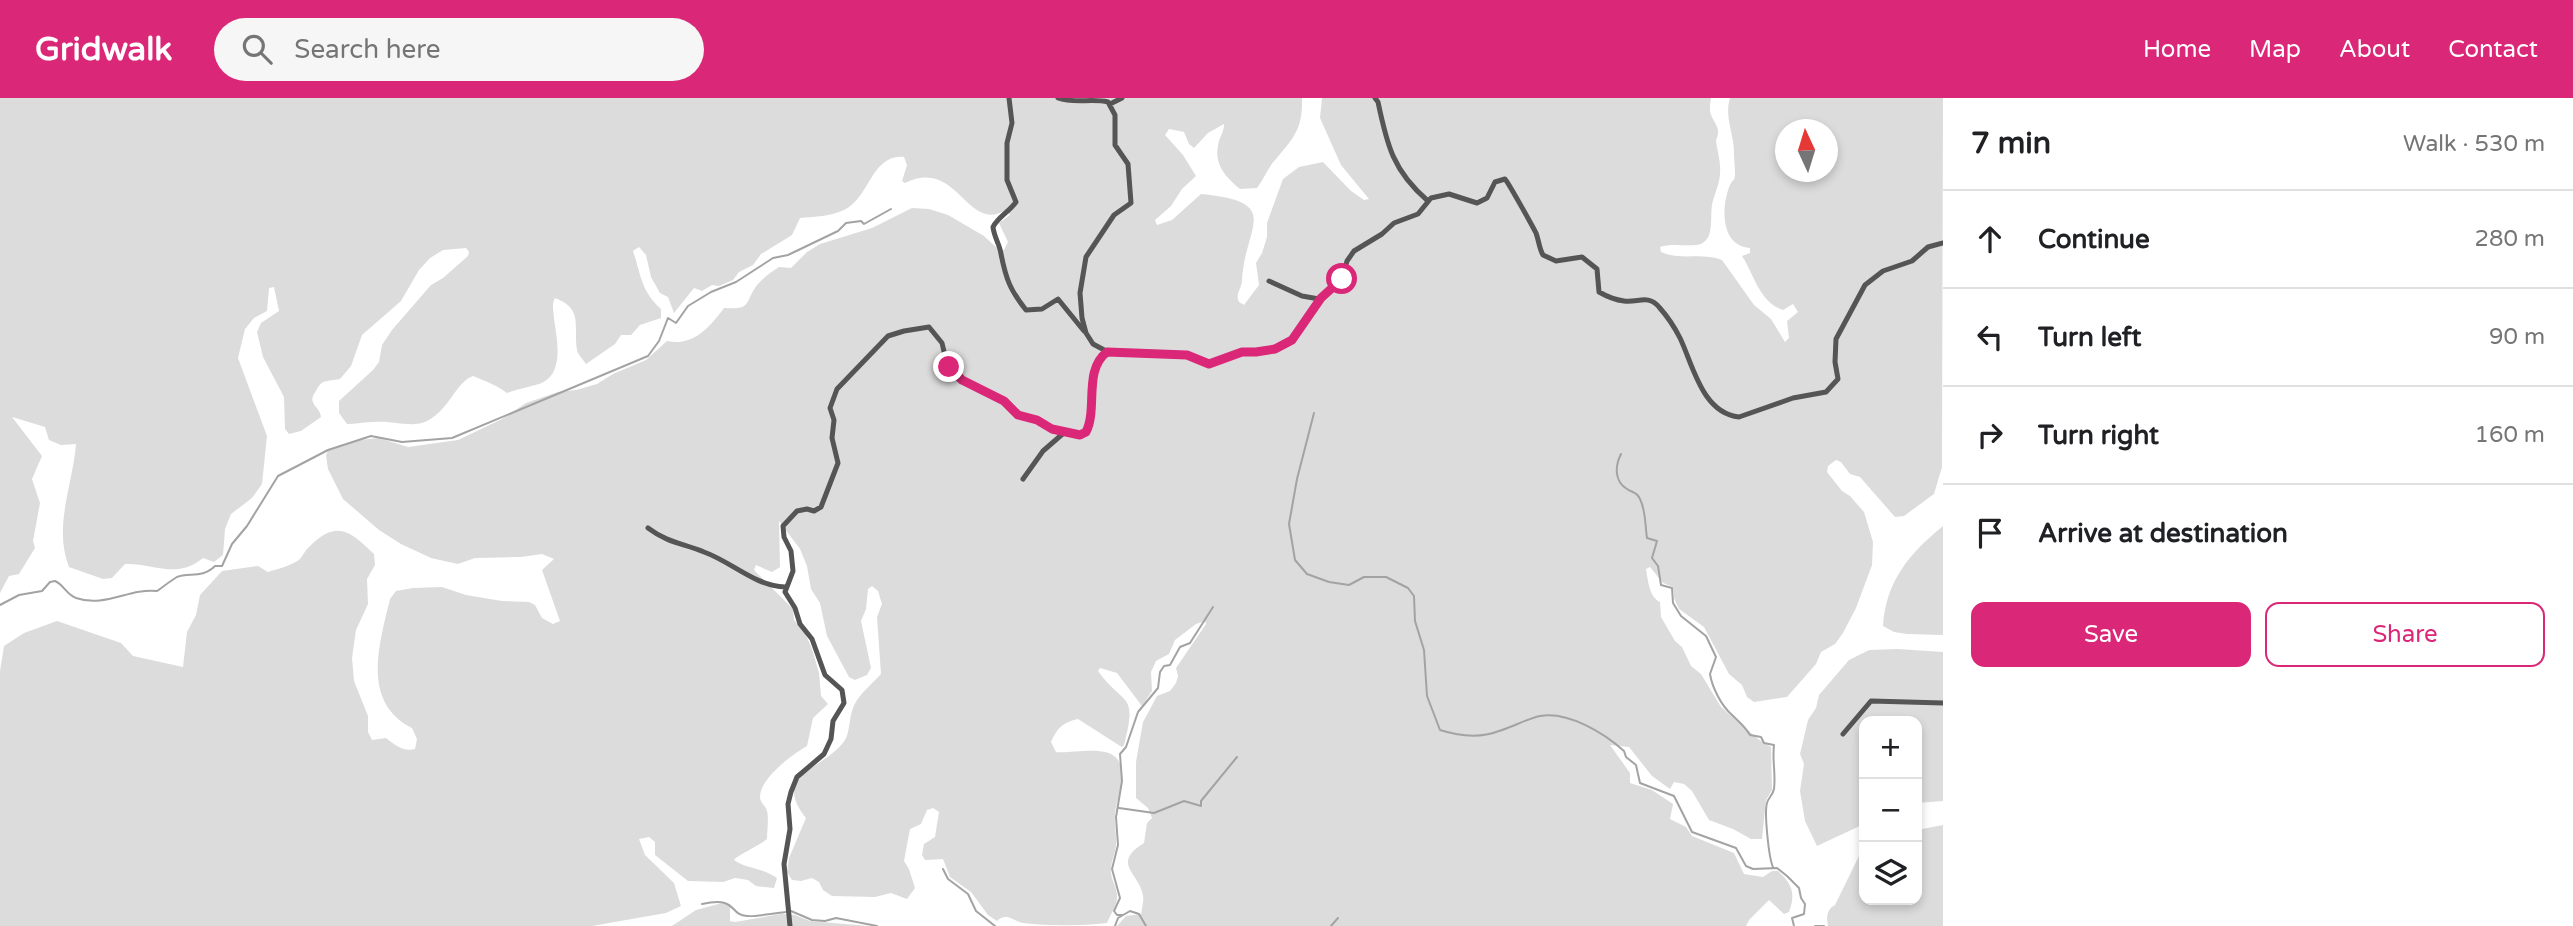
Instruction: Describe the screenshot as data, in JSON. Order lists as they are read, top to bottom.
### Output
{
  "north": "top",
  "page": {
    "header": "Gridwalk",
    "search": "Search here",
    "nav": [
      "Home",
      "Map",
      "About",
      "Contact"
    ],
    "heading": ["7 min", "Walk · 530 m"],
    "list": [
      ["Continue", "280 m"],
      ["Turn left", "90 m"],
      ["Turn right", "160 m"],
      "Arrive at destination"
    ],
    "buttons": ["Save", "Share"],
    "map_buttons": ["+", "−"]
  }
}
